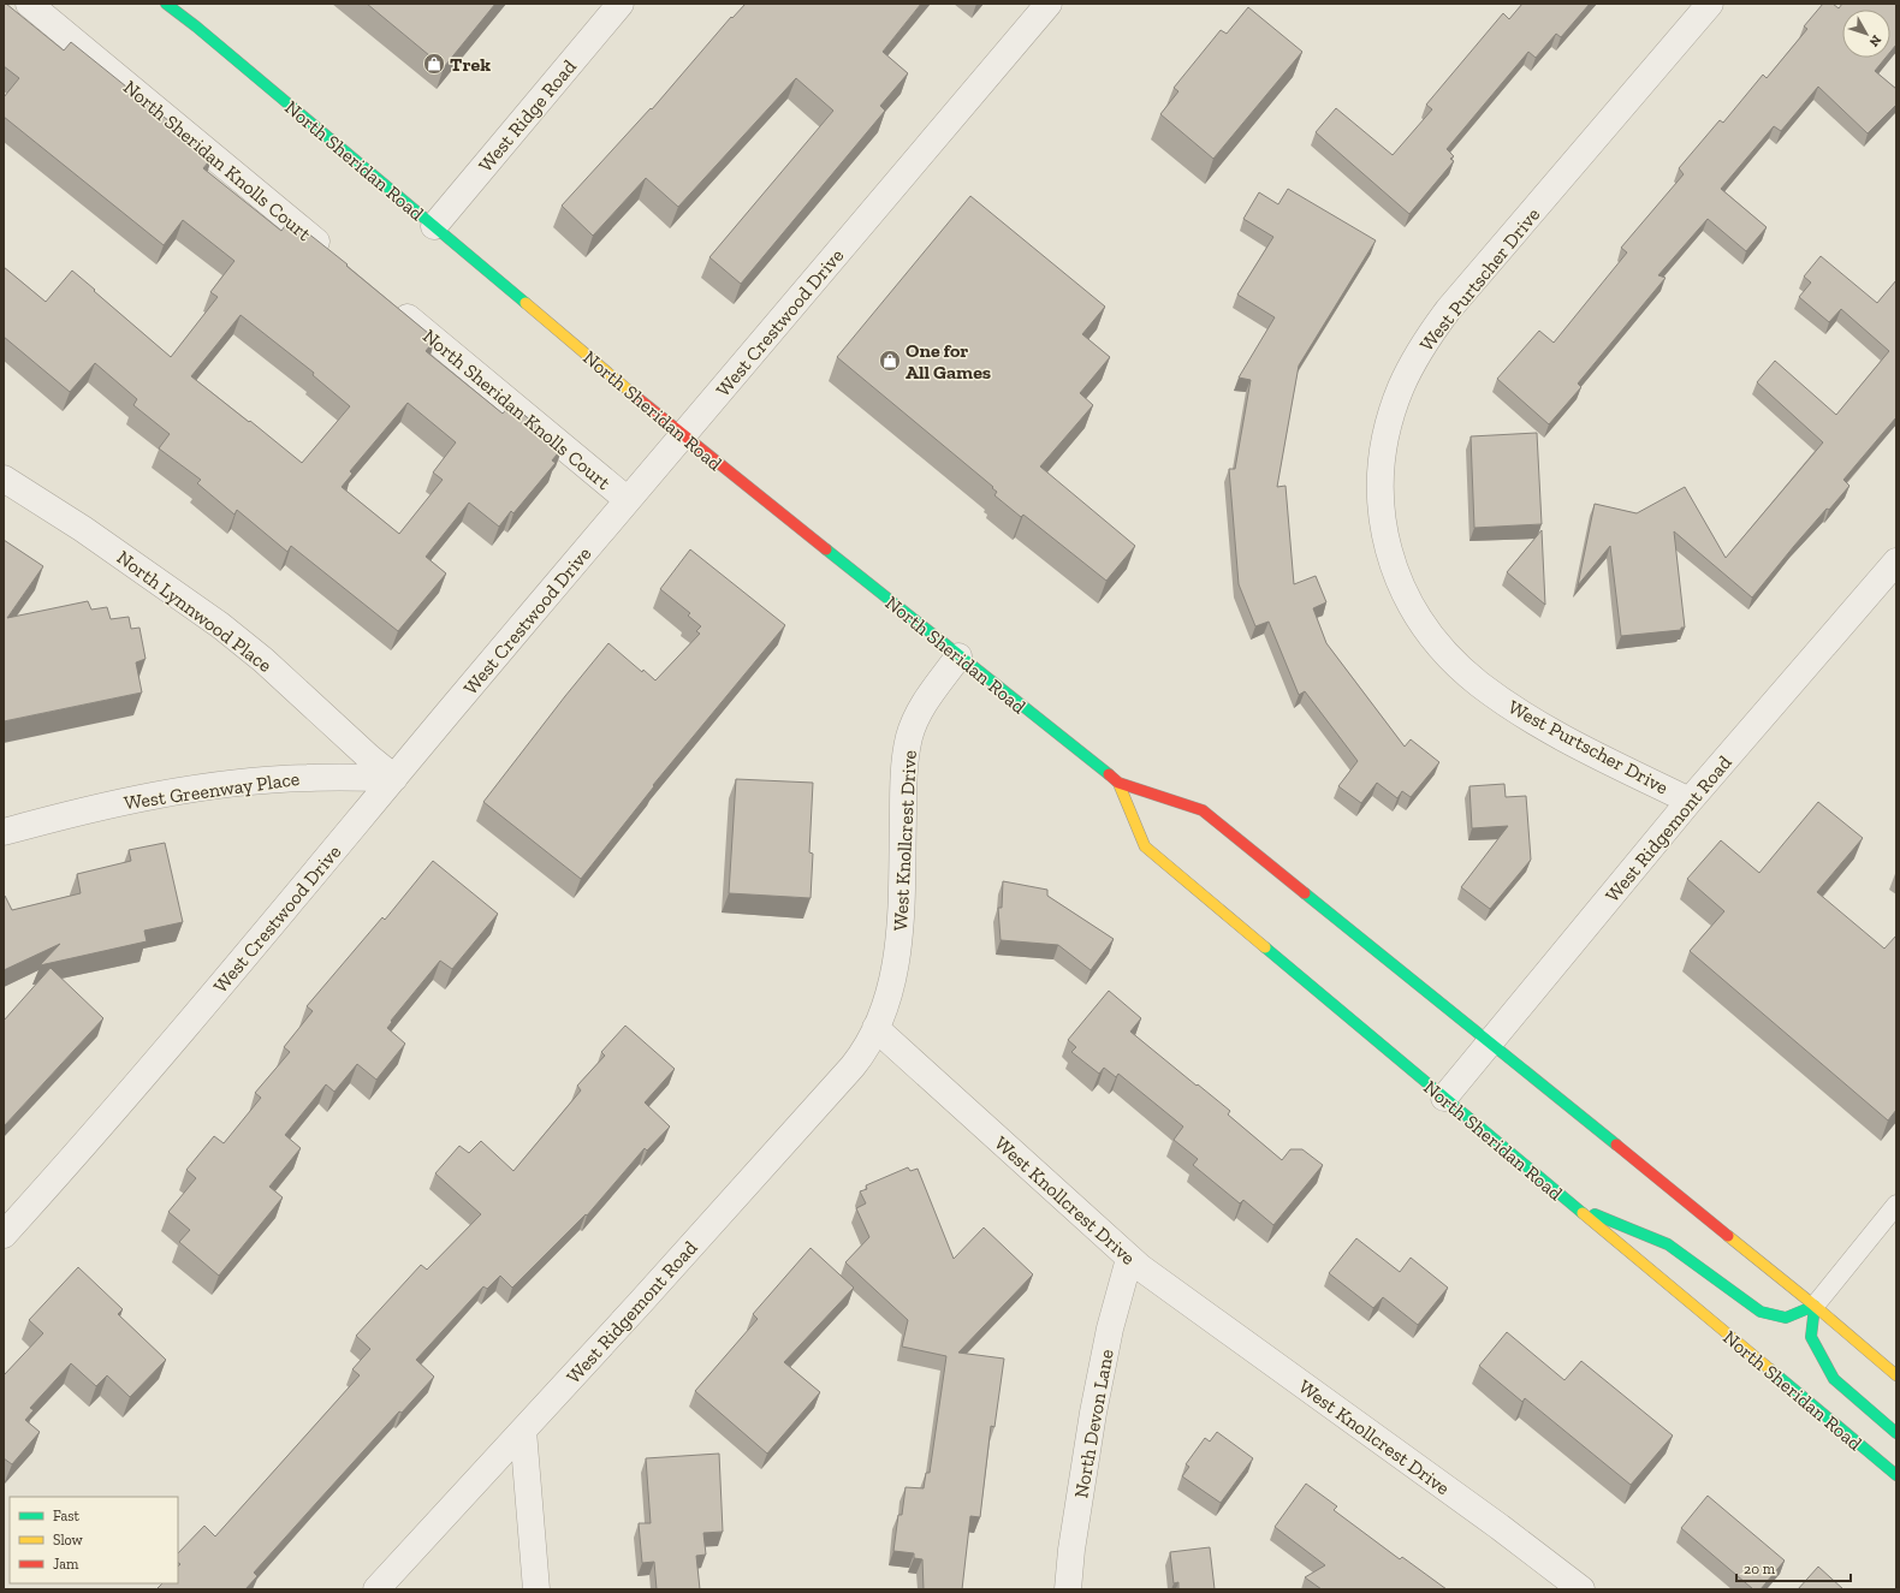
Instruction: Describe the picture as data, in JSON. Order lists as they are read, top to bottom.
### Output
{
  "streets": {
    "main road": ["North Sheridan Road"],
    "street": [
      "West Ridge Road",
      "North Sheridan Knolls Court",
      "West Purtscher Drive",
      "West Crestwood Drive",
      "North Lynnwood Place",
      "West Greenway Place",
      "West Ridgemont Road",
      "West Knollcrest Drive",
      "North Devon Lane"
    ]
  },
  "crossings": [
    ["West Ridge Road", "North Sheridan Road"],
    ["North Sheridan Knolls Court", "West Crestwood Drive"],
    ["North Sheridan Road", "West Crestwood Drive"],
    ["North Sheridan Road", "West Ridgemont Road"],
    ["North Sheridan Road", "West Knollcrest Drive"],
    ["West Purtscher Drive", "West Ridgemont Road"],
    ["West Crestwood Drive", "North Lynnwood Place"],
    ["West Crestwood Drive", "West Greenway Place"],
    ["North Lynnwood Place", "West Greenway Place"],
    ["West Ridgemont Road", "West Knollcrest Drive"],
    ["West Knollcrest Drive", "North Devon Lane"]
  ],
  "places": {
    "shop": ["Trek", "One for All Games"]
  },
  "legend": ["Fast", "Slow", "Jam"],
  "scale_bar": "20 m",
  "north": "bottom right"
}
